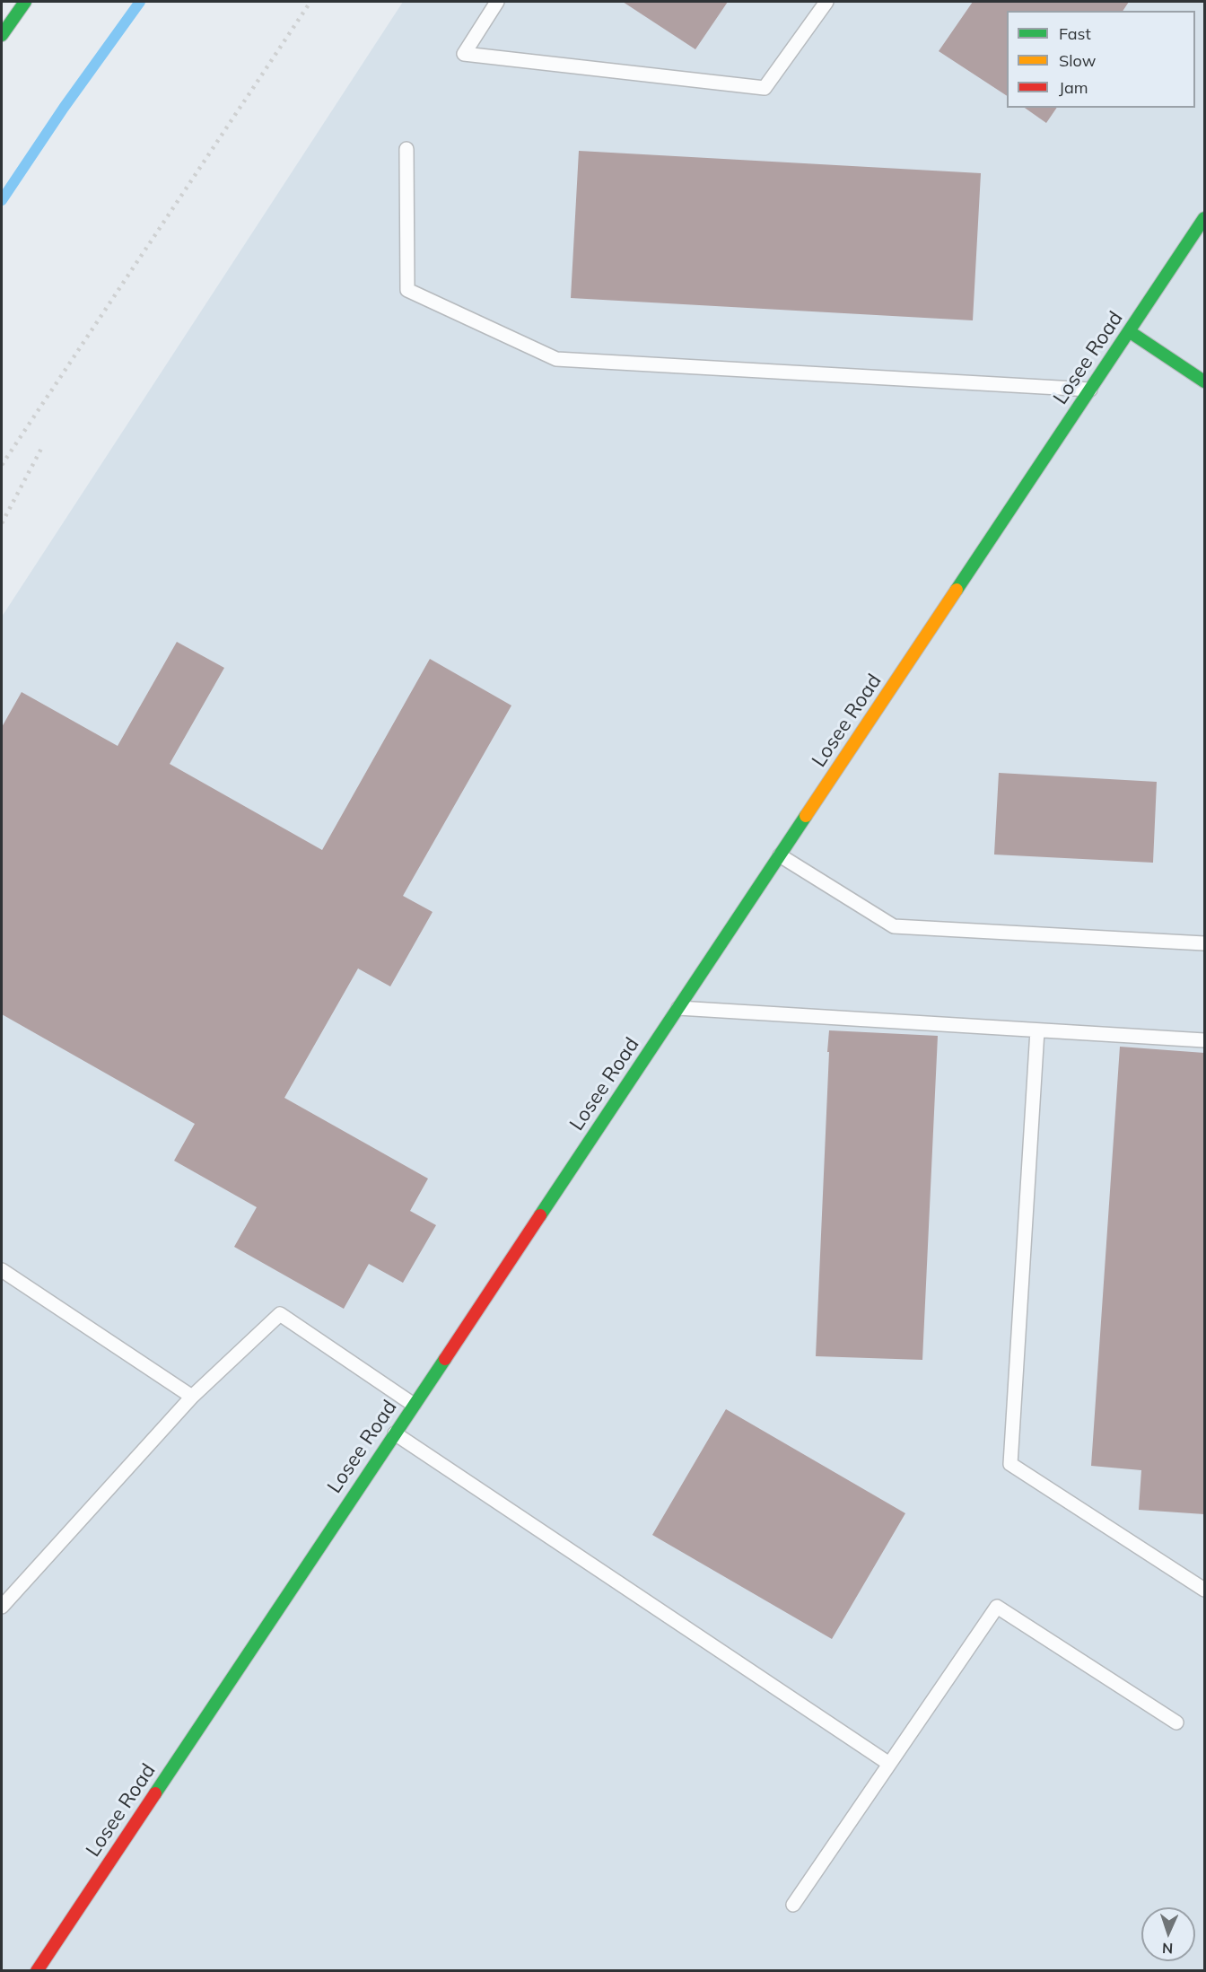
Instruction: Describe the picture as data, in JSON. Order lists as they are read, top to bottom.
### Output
{
  "streets": {
    "main road": ["Losee Road"]
  },
  "legend": ["Fast", "Slow", "Jam"],
  "north": "bottom"
}
